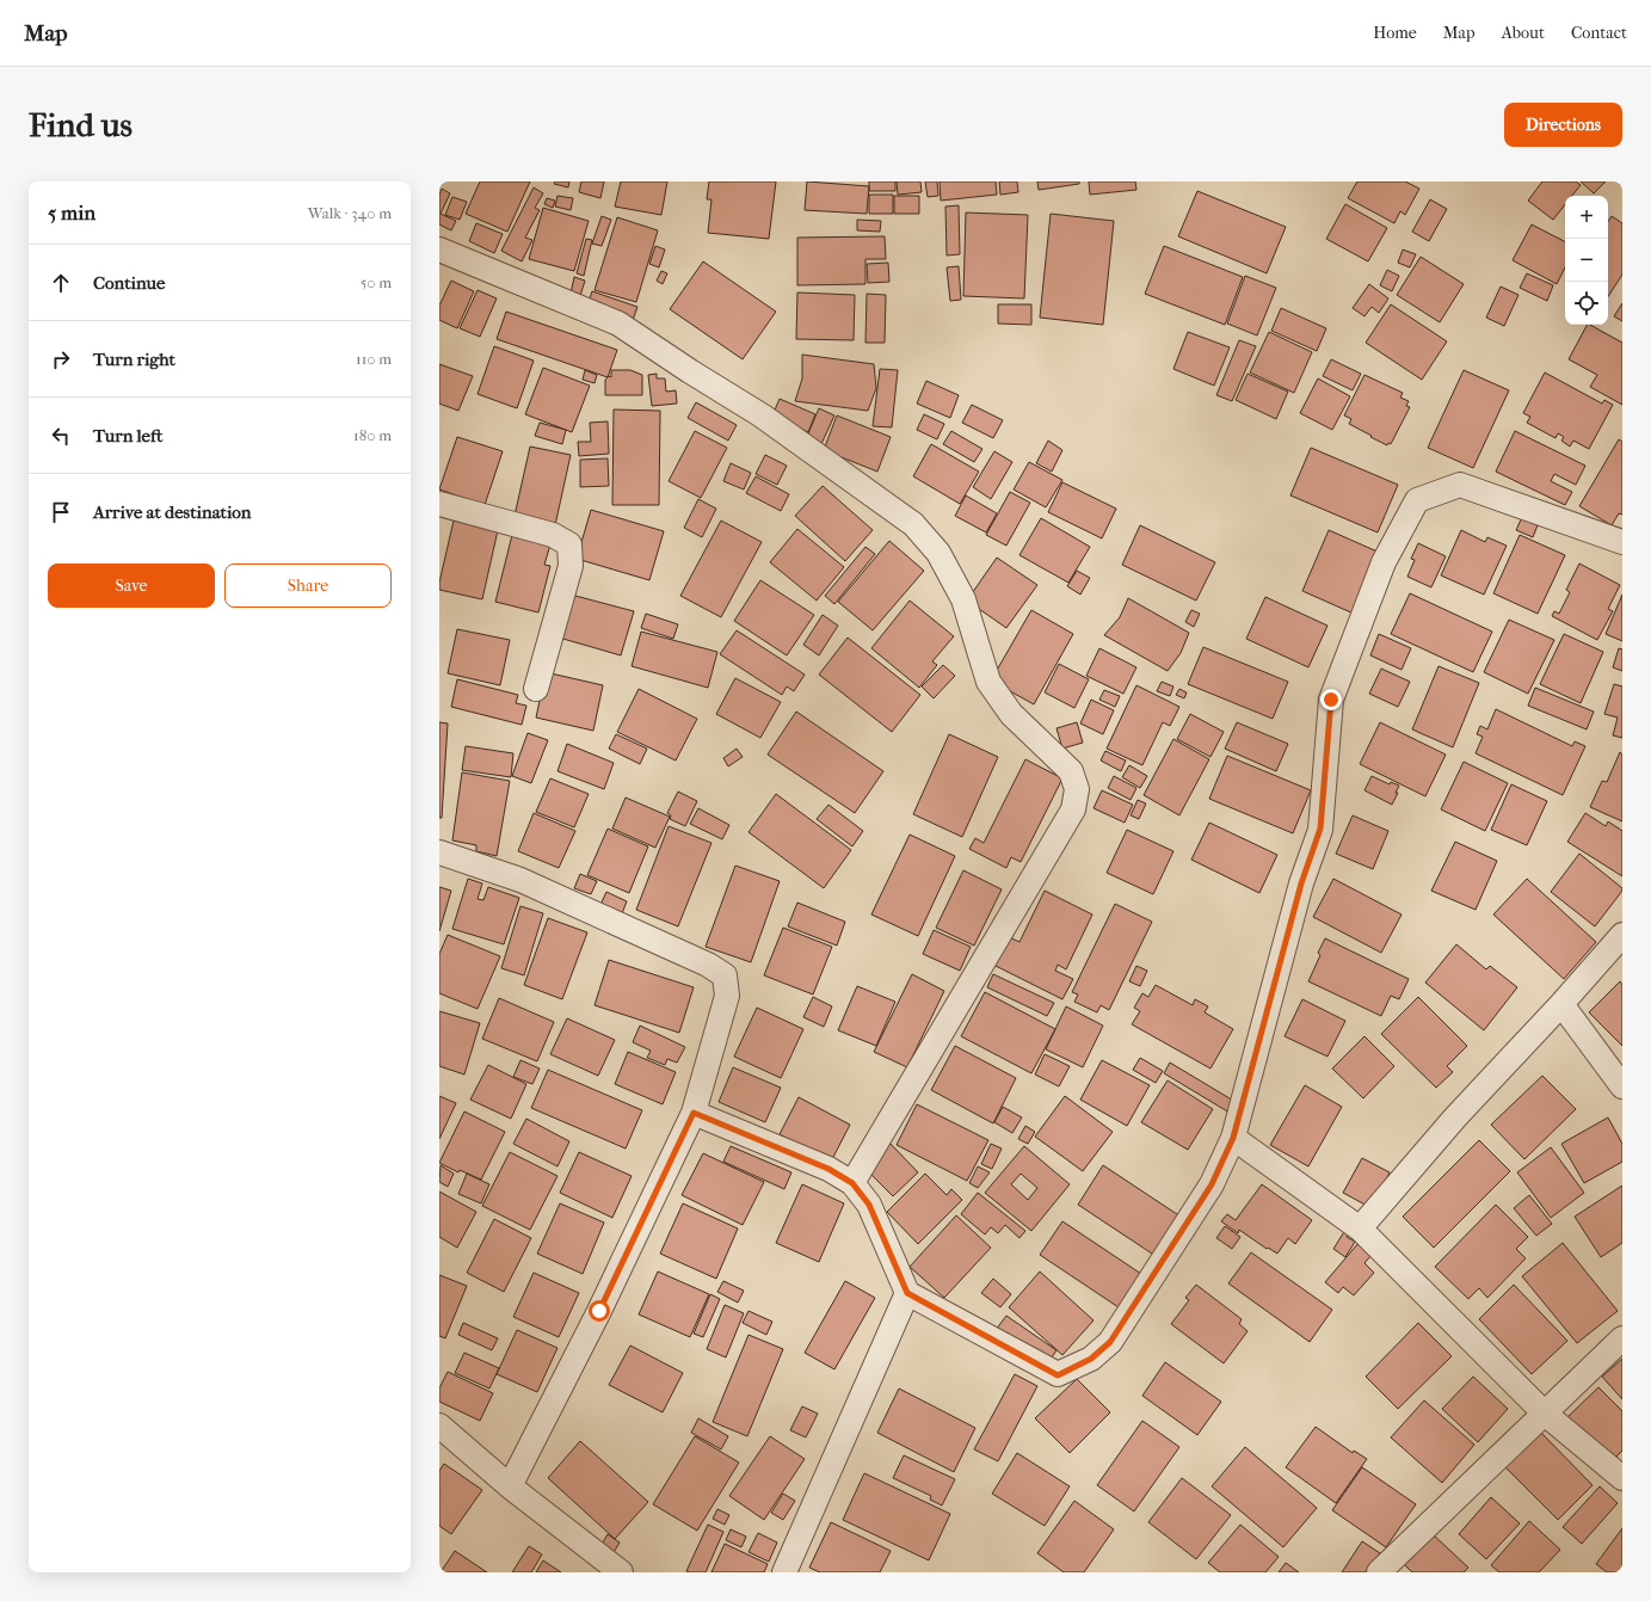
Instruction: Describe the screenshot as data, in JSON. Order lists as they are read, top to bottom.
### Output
{
  "page": {
    "header": "Map",
    "nav": [
      "Home",
      "Map",
      "About",
      "Contact"
    ],
    "buttons": [
      "Directions",
      ["Save", "Share"]
    ],
    "title": "Find us",
    "heading": ["5 min", "Walk · 340 m"],
    "map_buttons": ["+", "−"],
    "list": [
      ["Continue", "50 m"],
      ["Turn right", "110 m"],
      ["Turn left", "180 m"],
      "Arrive at destination"
    ]
  }
}
